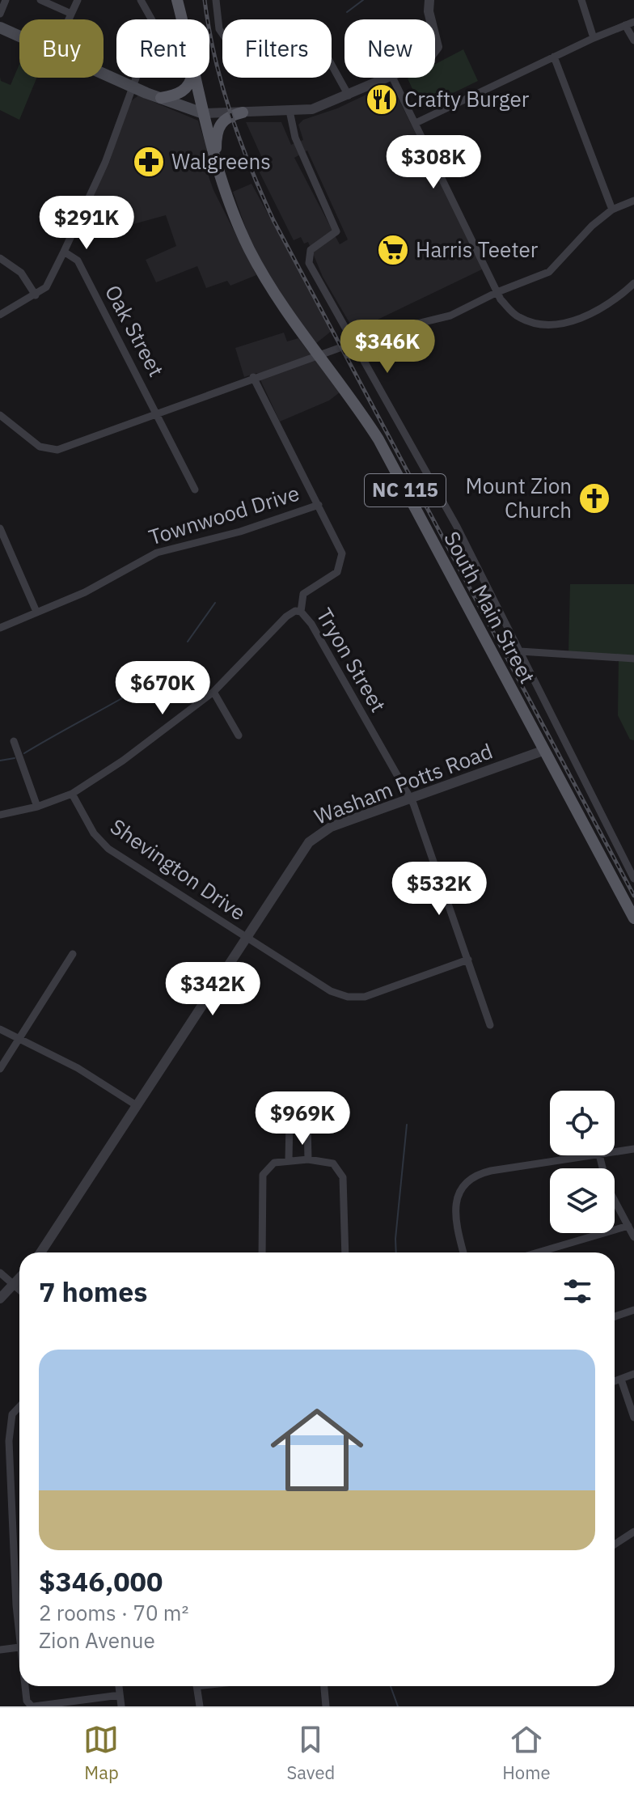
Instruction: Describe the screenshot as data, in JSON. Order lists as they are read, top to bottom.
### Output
{
  "streets": {
    "main road": ["NC 115", "South Main Street"],
    "street": [
      "Oak Street",
      "Townwood Drive",
      "Tryon Street",
      "Washam Potts Road",
      "Shevington Drive"
    ]
  },
  "crossings": [
    ["NC 115", "South Main Street"],
    ["Townwood Drive", "Tryon Street"],
    ["South Main Street", "Washam Potts Road"],
    ["Tryon Street", "Washam Potts Road"],
    ["Tryon Street", "Shevington Drive"],
    ["Washam Potts Road", "Shevington Drive"]
  ],
  "places": {
    "restaurant": ["Crafty Burger"],
    "pharmacy": ["Walgreens"],
    "supermarket": ["Harris Teeter"],
    "church": ["Mount Zion Church"]
  },
  "page": {
    "chip": [
      "Buy",
      "Rent",
      "Filters",
      "New"
    ],
    "price": [
      "$308K",
      "$291K",
      "$346K",
      "$670K",
      "$532K",
      "$342K",
      "$969K"
    ],
    "heading": "7 homes",
    "list": [
      {
        "name": "$346,000",
        "note": "2 rooms · 70 m² · Zion Avenue"
      }
    ],
    "tabs": ["Map", "Saved", "Home"]
  }
}
